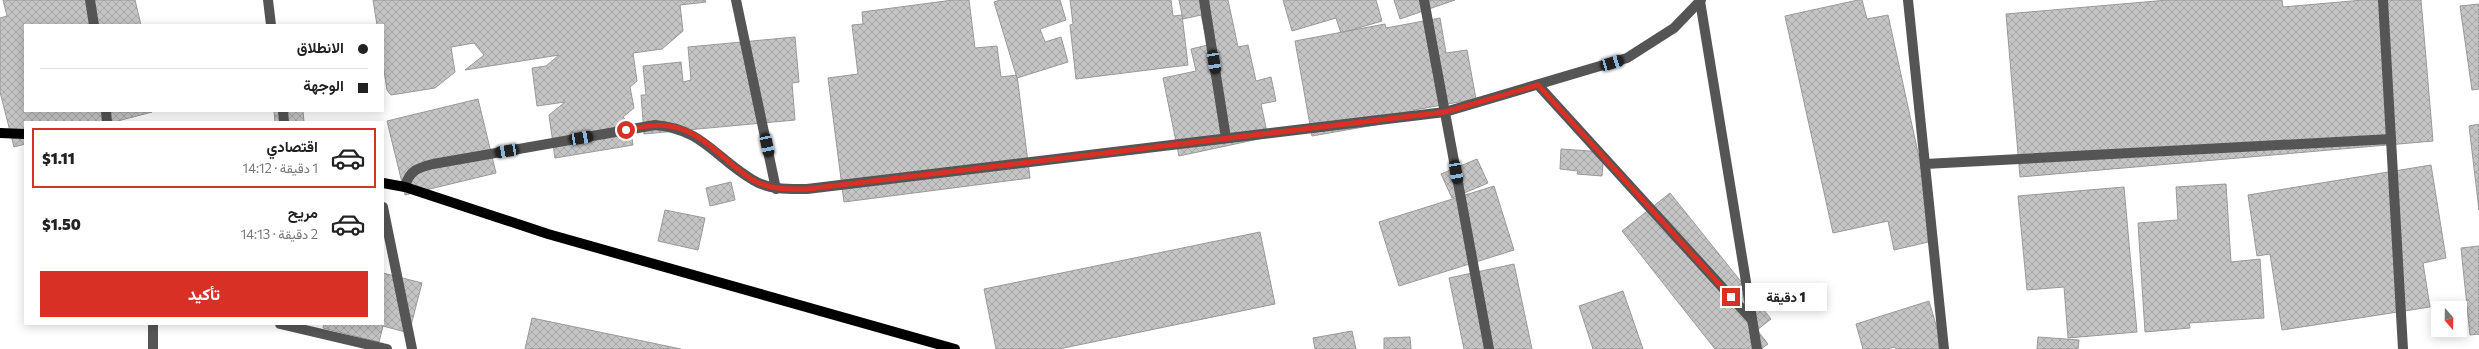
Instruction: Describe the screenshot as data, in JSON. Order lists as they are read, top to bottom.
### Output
{
  "north": "bottom",
  "page": {
    "banner": ["الانطلاق", "الوجهة"],
    "list": [
      {
        "name": "اقتصادي",
        "note": "1 دقيقة · 14:12",
        "value": "$1.11"
      },
      {
        "name": "مريح",
        "note": "2 دقيقة · 14:13",
        "value": "$1.50"
      }
    ],
    "buttons": "تأكيد",
    "bubble": "1 دقيقة"
  }
}
